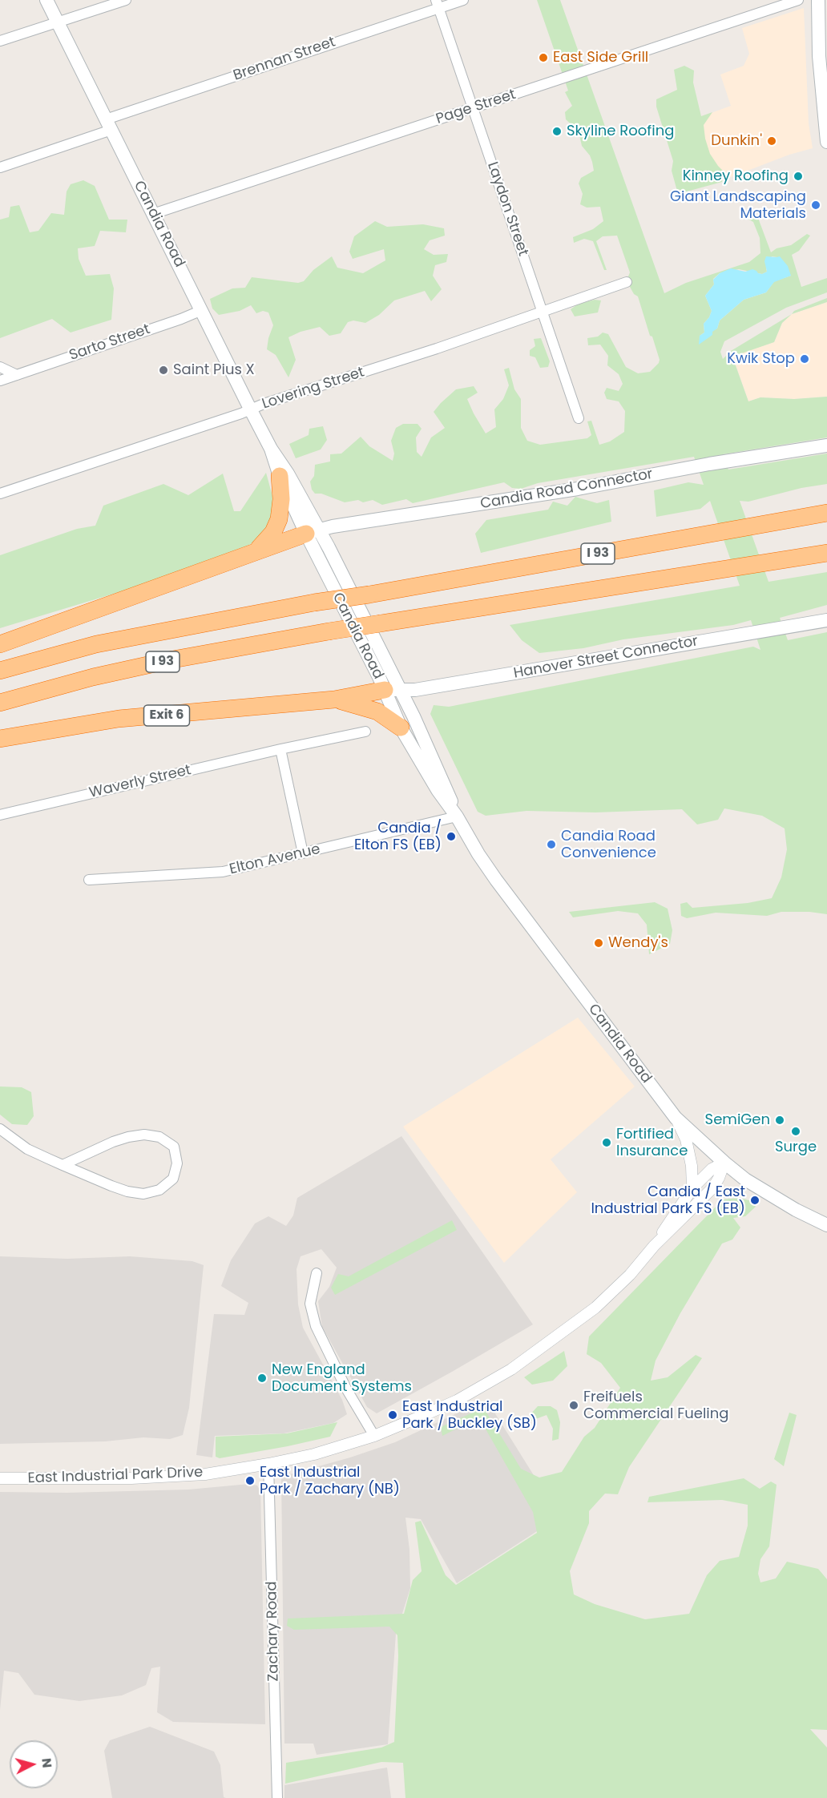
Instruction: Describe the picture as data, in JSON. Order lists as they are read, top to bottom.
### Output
{
  "streets": {
    "highway": ["I 93", "Exit 6"],
    "main road": ["Candia Road", "Candia Road Connector", "Hanover Street Connector"],
    "street": [
      "Brennan Street",
      "Page Street",
      "Laydon Street",
      "Sarto Street",
      "Lovering Street",
      "Waverly Street",
      "Elton Avenue",
      "East Industrial Park Drive",
      "Zachary Road"
    ]
  },
  "crossings": [
    ["Brennan Street", "Laydon Street"],
    ["Brennan Street", "Candia Road"],
    ["Page Street", "Laydon Street"],
    ["Page Street", "Candia Road"],
    ["Laydon Street", "Lovering Street"],
    ["Candia Road", "Sarto Street"],
    ["Candia Road", "Lovering Street"],
    ["Candia Road", "Candia Road Connector"],
    ["Candia Road", "Hanover Street Connector"],
    ["Candia Road", "Elton Avenue"],
    ["Candia Road", "East Industrial Park Drive"],
    ["East Industrial Park Drive", "Zachary Road"]
  ],
  "places": [
    "East Side Grill",
    "Skyline Roofing",
    "Dunkin'",
    "Kinney Roofing",
    "Giant Landscaping Materials",
    "Kwik Stop",
    "Saint Pius X",
    "Candia / Elton FS (EB)",
    "Candia Road Convenience",
    "Wendy's",
    "SemiGen",
    "Surge",
    "Fortified Insurance",
    "Candia / East Industrial Park FS (EB)",
    "New England Document Systems",
    "Freifuels Commercial Fueling",
    "East Industrial Park / Buckley (SB)",
    "East Industrial Park / Zachary (NB)"
  ],
  "north": "right"
}
